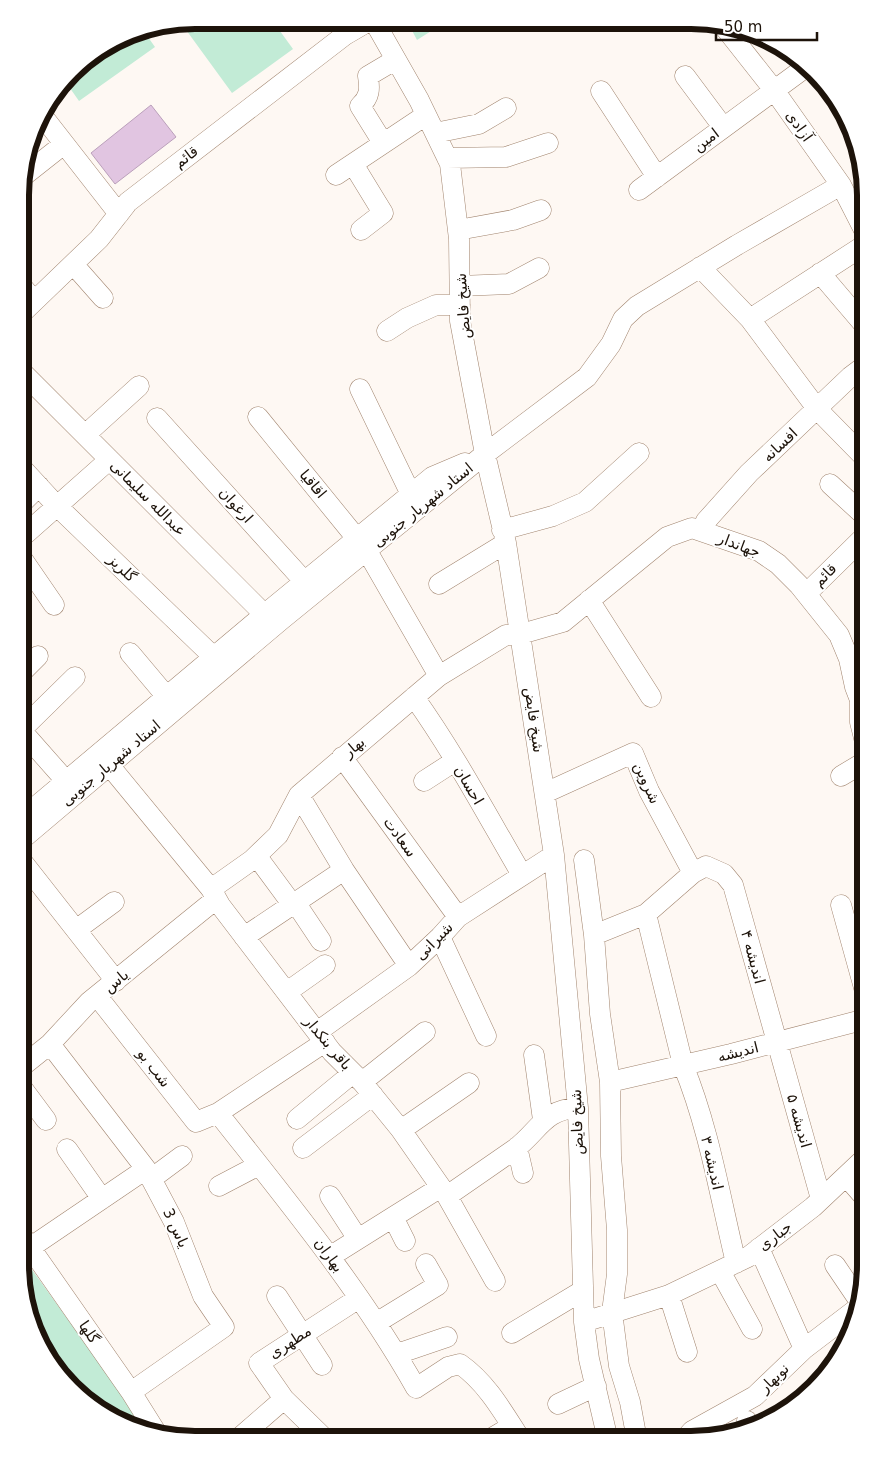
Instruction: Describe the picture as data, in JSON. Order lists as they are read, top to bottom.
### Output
{
  "streets": {
    "street": [
      "آزادی",
      "امین",
      "قائم",
      "شیخ فایض",
      "افسانه",
      "اقاقیا",
      "عبدالله سلیمانی",
      "ارغوان",
      "استاد شهریار جنوبی",
      "جهاندار",
      "گلریز",
      "بهار",
      "شروین",
      "احسان",
      "سعادت",
      "شیرانی",
      "اندیشه ۴",
      "یاس",
      "باقر بنکدار",
      "اندیشه",
      "شب بو",
      "اندیشه ۵",
      "اندیشه ۳",
      "یاس 3",
      "جباری",
      "بهاران",
      "گلها",
      "مطهری",
      "نوبهار"
    ]
  },
  "crossings": [
    ["آزادی", "امین"],
    ["آزادی", "استاد شهریار جنوبی"],
    ["قائم", "جهاندار"],
    ["شیخ فایض", "استاد شهریار جنوبی"],
    ["شیخ فایض", "جهاندار"],
    ["شیخ فایض", "بهار"],
    ["شیخ فایض", "شروین"],
    ["شیخ فایض", "شیرانی"],
    ["شیخ فایض", "جباری"],
    ["افسانه", "جهاندار"],
    ["اقاقیا", "استاد شهریار جنوبی"],
    ["اقاقیا", "بهار"],
    ["عبدالله سلیمانی", "استاد شهریار جنوبی"],
    ["ارغوان", "استاد شهریار جنوبی"],
    ["استاد شهریار جنوبی", "گلریز"],
    ["استاد شهریار جنوبی", "باقر بنکدار"],
    ["جهاندار", "بهار"],
    ["بهار", "احسان"],
    ["بهار", "سعادت"],
    ["بهار", "یاس"],
    ["بهار", "باقر بنکدار"],
    ["شروین", "اندیشه ۴"],
    ["احسان", "شیرانی"],
    ["سعادت", "شیرانی"],
    ["شیرانی", "باقر بنکدار"],
    ["اندیشه ۴", "اندیشه"],
    ["اندیشه ۴", "اندیشه ۵"],
    ["یاس", "باقر بنکدار"],
    ["یاس", "شب بو"],
    ["یاس", "یاس 3"],
    ["اندیشه", "اندیشه ۵"],
    ["اندیشه", "اندیشه ۳"],
    ["شب بو", "بهاران"],
    ["اندیشه ۵", "جباری"],
    ["اندیشه ۳", "جباری"],
    ["یاس 3", "گلها"],
    ["بهاران", "مطهری"]
  ],
  "scale_bar": "50 m"
}
